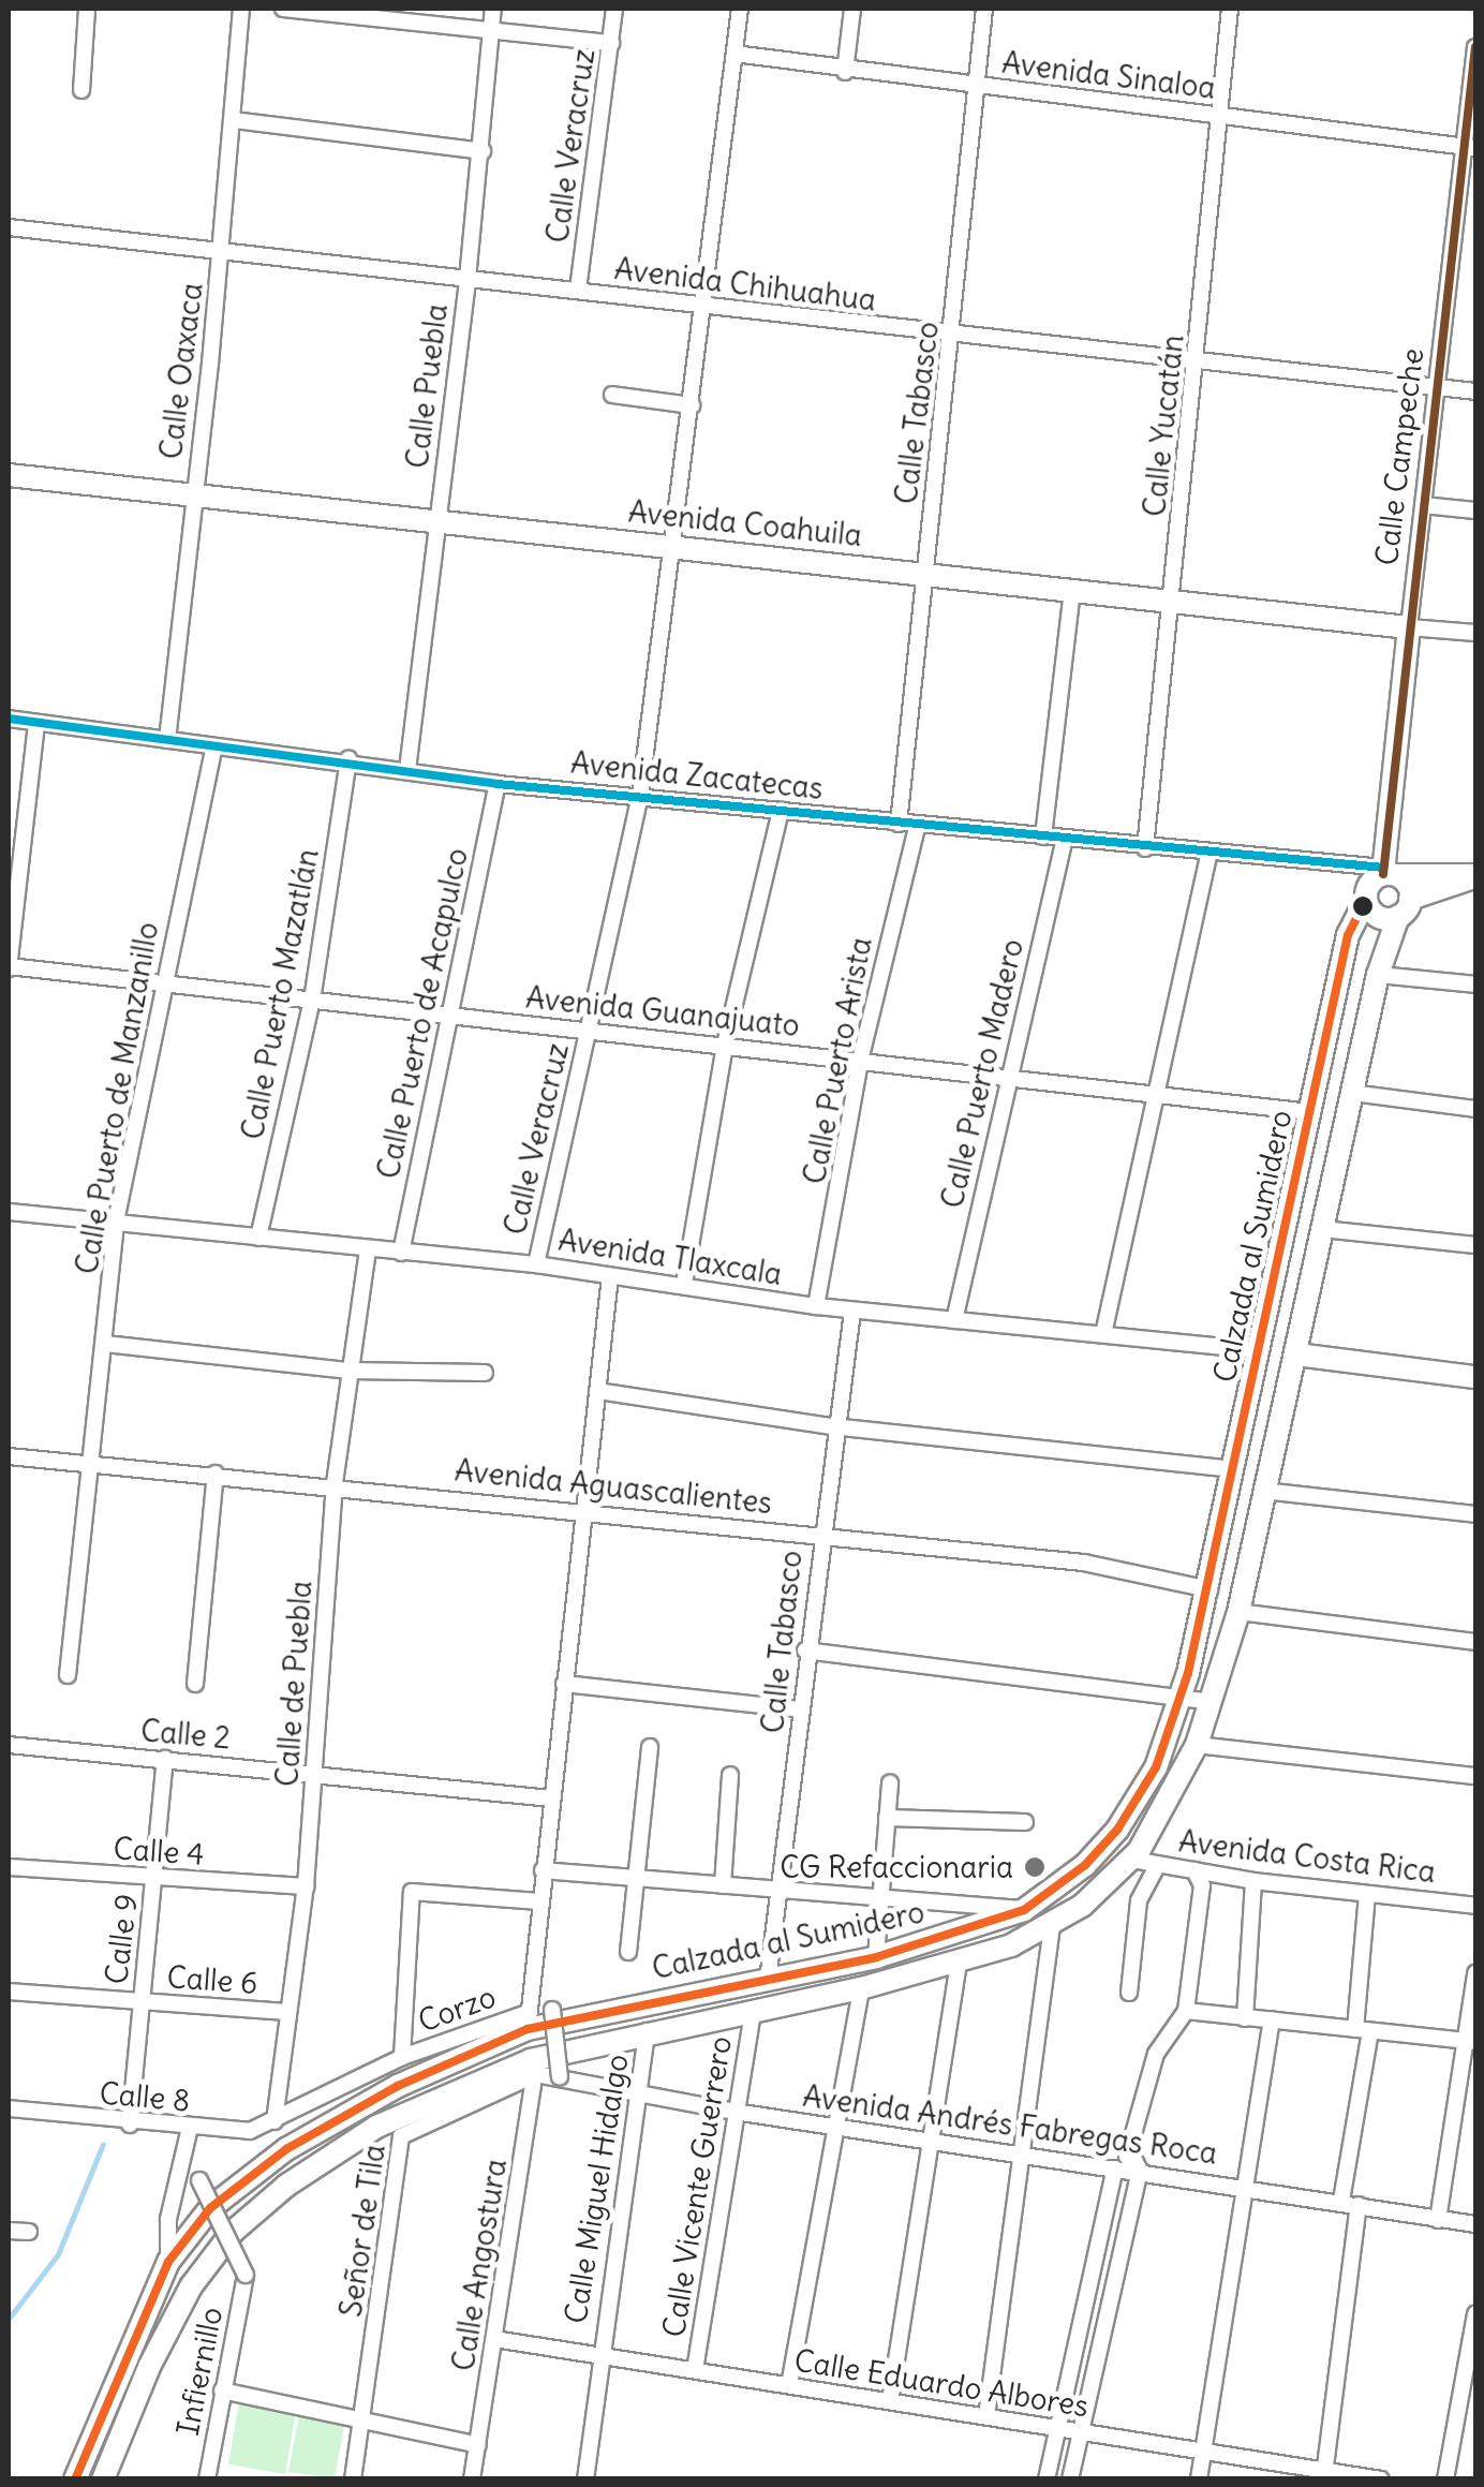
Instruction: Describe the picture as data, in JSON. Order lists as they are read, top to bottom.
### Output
{
  "streets": {
    "main road": ["Calle Campeche", "Avenida Coahuila", "Calzada al Sumidero"],
    "street": [
      "Avenida Sinaloa",
      "Calle Veracruz",
      "Avenida Chihuahua",
      "Calle Oaxaca",
      "Calle Puebla",
      "Calle Tabasco",
      "Calle Yucatán",
      "Avenida Zacatecas",
      "Calle Puerto Mazatlán",
      "Avenida Guanajuato",
      "Calle Puerto de Acapulco",
      "Calle Puerto Arista",
      "Calle Puerto Madero",
      "Calle Puerto de Manzanillo",
      "Avenida Tlaxcala",
      "Avenida Aguascalientes",
      "Calle de Puebla",
      "Calle 2",
      "Calle 4",
      "Avenida Costa Rica",
      "Calle 9",
      "Calle 6",
      "Corzo",
      "Calle 8",
      "Avenida Andrés Fabregas Roca",
      "Calle Vicente Guerrero",
      "Calle Miguel Hidalgo",
      "Señor de Tila",
      "Calle Angostura",
      "Infiernillo",
      "Calle Eduardo Albores"
    ]
  },
  "crossings": [
    ["Avenida Sinaloa", "Calle Veracruz"],
    ["Avenida Sinaloa", "Calle Tabasco"],
    ["Avenida Sinaloa", "Calle Yucatán"],
    ["Avenida Sinaloa", "Calle Campeche"],
    ["Calle Veracruz", "Avenida Chihuahua"],
    ["Calle Veracruz", "Avenida Coahuila"],
    ["Calle Veracruz", "Avenida Zacatecas"],
    ["Calle Veracruz", "Avenida Guanajuato"],
    ["Calle Veracruz", "Avenida Tlaxcala"],
    ["Avenida Chihuahua", "Calle Oaxaca"],
    ["Avenida Chihuahua", "Calle Puebla"],
    ["Avenida Chihuahua", "Calle Tabasco"],
    ["Avenida Chihuahua", "Calle Yucatán"],
    ["Avenida Chihuahua", "Calle Campeche"],
    ["Calle Oaxaca", "Avenida Coahuila"],
    ["Calle Oaxaca", "Avenida Zacatecas"],
    ["Calle Puebla", "Avenida Coahuila"],
    ["Calle Puebla", "Avenida Zacatecas"],
    ["Calle Tabasco", "Avenida Coahuila"],
    ["Calle Tabasco", "Avenida Zacatecas"],
    ["Calle Tabasco", "Calzada al Sumidero"],
    ["Calle Tabasco", "Avenida Tlaxcala"],
    ["Calle Tabasco", "Avenida Aguascalientes"],
    ["Calle Yucatán", "Avenida Coahuila"],
    ["Calle Yucatán", "Avenida Zacatecas"],
    ["Calle Campeche", "Avenida Coahuila"],
    ["Calle Campeche", "Avenida Zacatecas"],
    ["Calle Campeche", "Calzada al Sumidero"],
    ["Avenida Zacatecas", "Calle Puerto Mazatlán"],
    ["Avenida Zacatecas", "Calle Puerto de Acapulco"],
    ["Avenida Zacatecas", "Calle Puerto Arista"],
    ["Avenida Zacatecas", "Calle Puerto Madero"],
    ["Avenida Zacatecas", "Calle Puerto de Manzanillo"],
    ["Avenida Zacatecas", "Calzada al Sumidero"],
    ["Calle Puerto Mazatlán", "Avenida Guanajuato"],
    ["Calle Puerto Mazatlán", "Avenida Tlaxcala"],
    ["Avenida Guanajuato", "Calle Puerto de Acapulco"],
    ["Avenida Guanajuato", "Calle Puerto Arista"],
    ["Avenida Guanajuato", "Calle Puerto Madero"],
    ["Avenida Guanajuato", "Calle Puerto de Manzanillo"],
    ["Avenida Guanajuato", "Calzada al Sumidero"],
    ["Calle Puerto de Acapulco", "Avenida Tlaxcala"],
    ["Calle Puerto Arista", "Avenida Tlaxcala"],
    ["Calle Puerto Madero", "Avenida Tlaxcala"],
    ["Calle Puerto de Manzanillo", "Avenida Tlaxcala"],
    ["Calle Puerto de Manzanillo", "Avenida Aguascalientes"],
    ["Calzada al Sumidero", "Avenida Tlaxcala"],
    ["Calzada al Sumidero", "Avenida Aguascalientes"],
    ["Calzada al Sumidero", "Avenida Costa Rica"],
    ["Calzada al Sumidero", "Corzo"],
    ["Calzada al Sumidero", "Avenida Andrés Fabregas Roca"],
    ["Calzada al Sumidero", "Calle Vicente Guerrero"],
    ["Calzada al Sumidero", "Calle Miguel Hidalgo"],
    ["Calzada al Sumidero", "Señor de Tila"],
    ["Calzada al Sumidero", "Calle Angostura"],
    ["Avenida Tlaxcala", "Calle de Puebla"],
    ["Avenida Aguascalientes", "Calle de Puebla"],
    ["Calle de Puebla", "Calle 2"],
    ["Calle de Puebla", "Calle 4"],
    ["Calle de Puebla", "Calle 6"],
    ["Calle de Puebla", "Corzo"],
    ["Calle de Puebla", "Calle 8"],
    ["Calle 2", "Calle 9"],
    ["Calle 4", "Calle 9"],
    ["Calle 9", "Calle 6"],
    ["Calle 9", "Calle 8"],
    ["Corzo", "Calle 8"],
    ["Avenida Andrés Fabregas Roca", "Calle Vicente Guerrero"],
    ["Avenida Andrés Fabregas Roca", "Calle Miguel Hidalgo"],
    ["Avenida Andrés Fabregas Roca", "Señor de Tila"],
    ["Avenida Andrés Fabregas Roca", "Calle Angostura"],
    ["Calle Vicente Guerrero", "Calle Eduardo Albores"],
    ["Calle Miguel Hidalgo", "Calle Eduardo Albores"],
    ["Señor de Tila", "Calle Angostura"],
    ["Calle Angostura", "Calle Eduardo Albores"]
  ],
  "places": ["CG Refaccionaria"]
}
